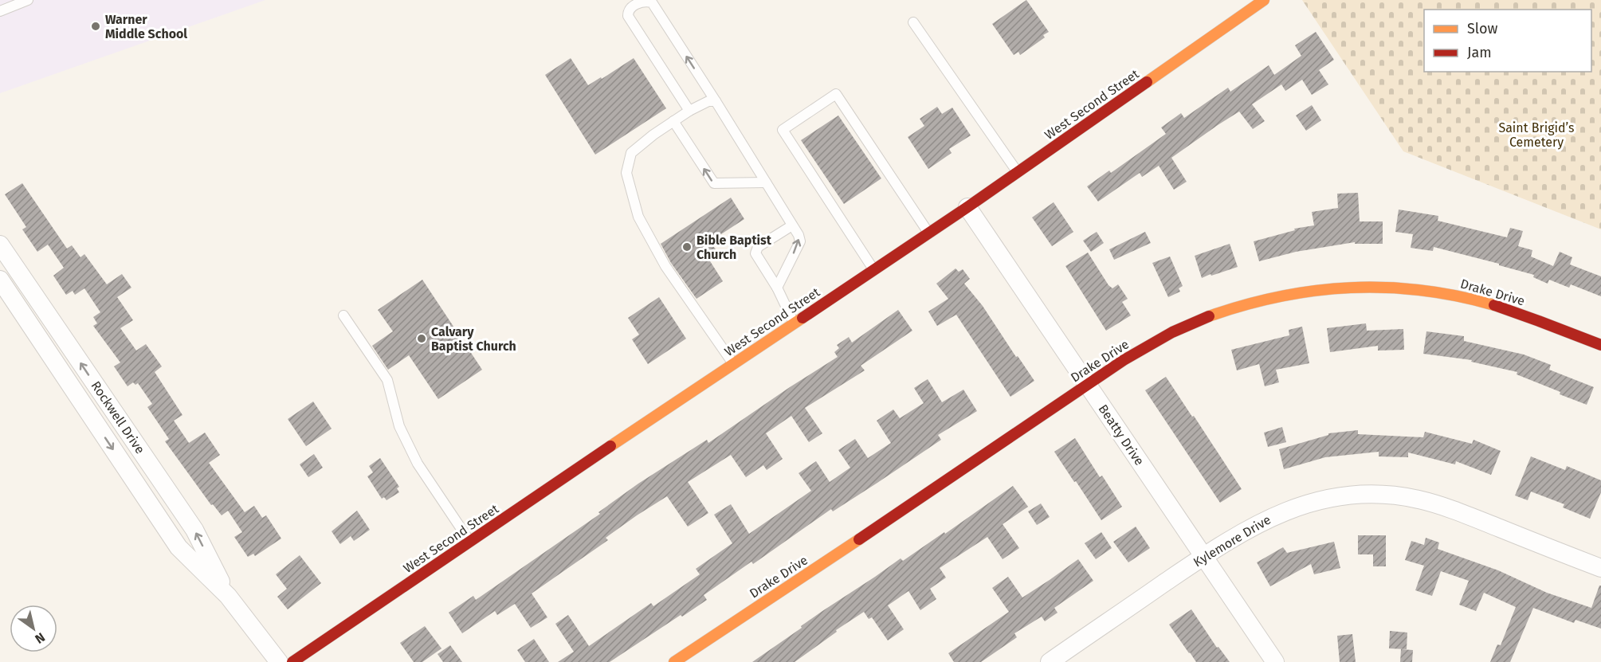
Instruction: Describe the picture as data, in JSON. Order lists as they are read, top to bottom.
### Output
{
  "streets": {
    "main road": ["West Second Street", "Drake Drive"],
    "street": ["Rockwell Drive", "Beatty Drive", "Kylemore Drive"]
  },
  "crossings": [
    ["West Second Street", "Beatty Drive"],
    ["Drake Drive", "Beatty Drive"],
    ["Beatty Drive", "Kylemore Drive"]
  ],
  "parks": ["Saint Brigid’s Cemetery"],
  "places": ["Warner Middle School", "Bible Baptist Church", "Calvary Baptist Church"],
  "legend": ["Slow", "Jam"],
  "north": "bottom right"
}
